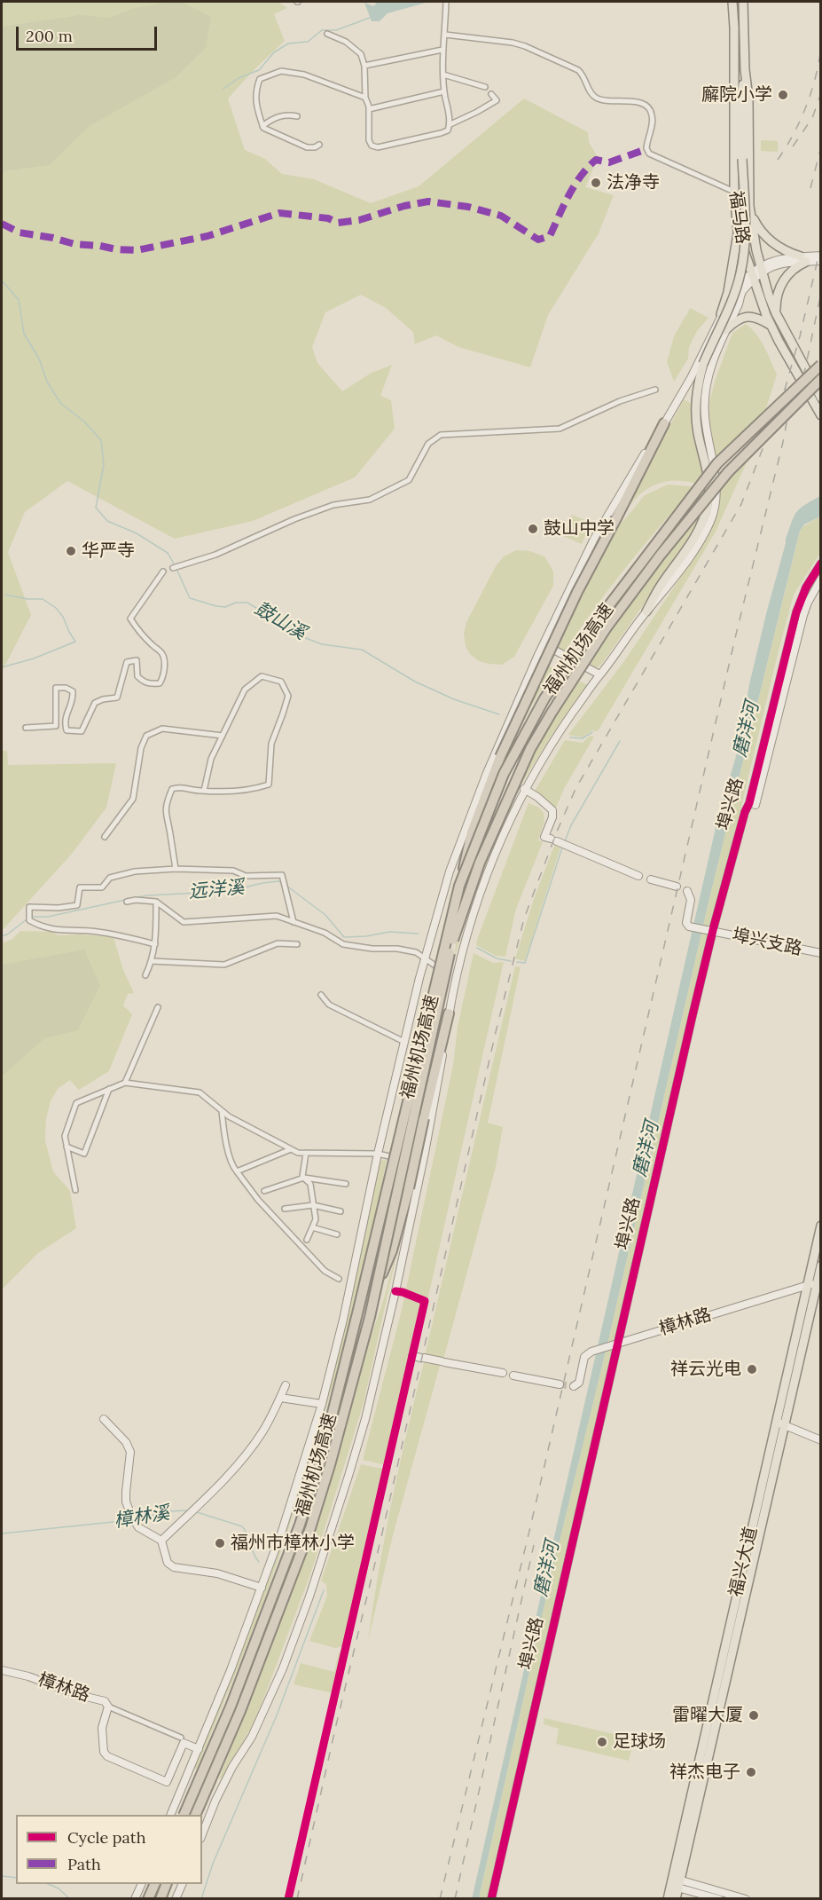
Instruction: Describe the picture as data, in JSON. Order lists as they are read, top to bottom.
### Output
{
  "streets": {
    "highway": ["福州机场高速"],
    "main road": [
      "福马路",
      "埠兴路",
      "埠兴支路",
      "樟林路",
      "福兴大道"
    ]
  },
  "crossings": [
    ["埠兴路", "埠兴支路"],
    ["埠兴路", "樟林路"],
    ["樟林路", "福兴大道"]
  ],
  "water": [
    "鼓山溪",
    "磨洋河",
    "远洋溪",
    "樟林溪"
  ],
  "places": [
    "廨院小学",
    "法净寺",
    "鼓山中学",
    "华严寺",
    "祥云光电",
    "福州市樟林小学",
    "雷曜大厦",
    "足球场",
    "祥杰电子"
  ],
  "legend": ["Cycle path", "Path"],
  "scale_bar": "200 m"
}
